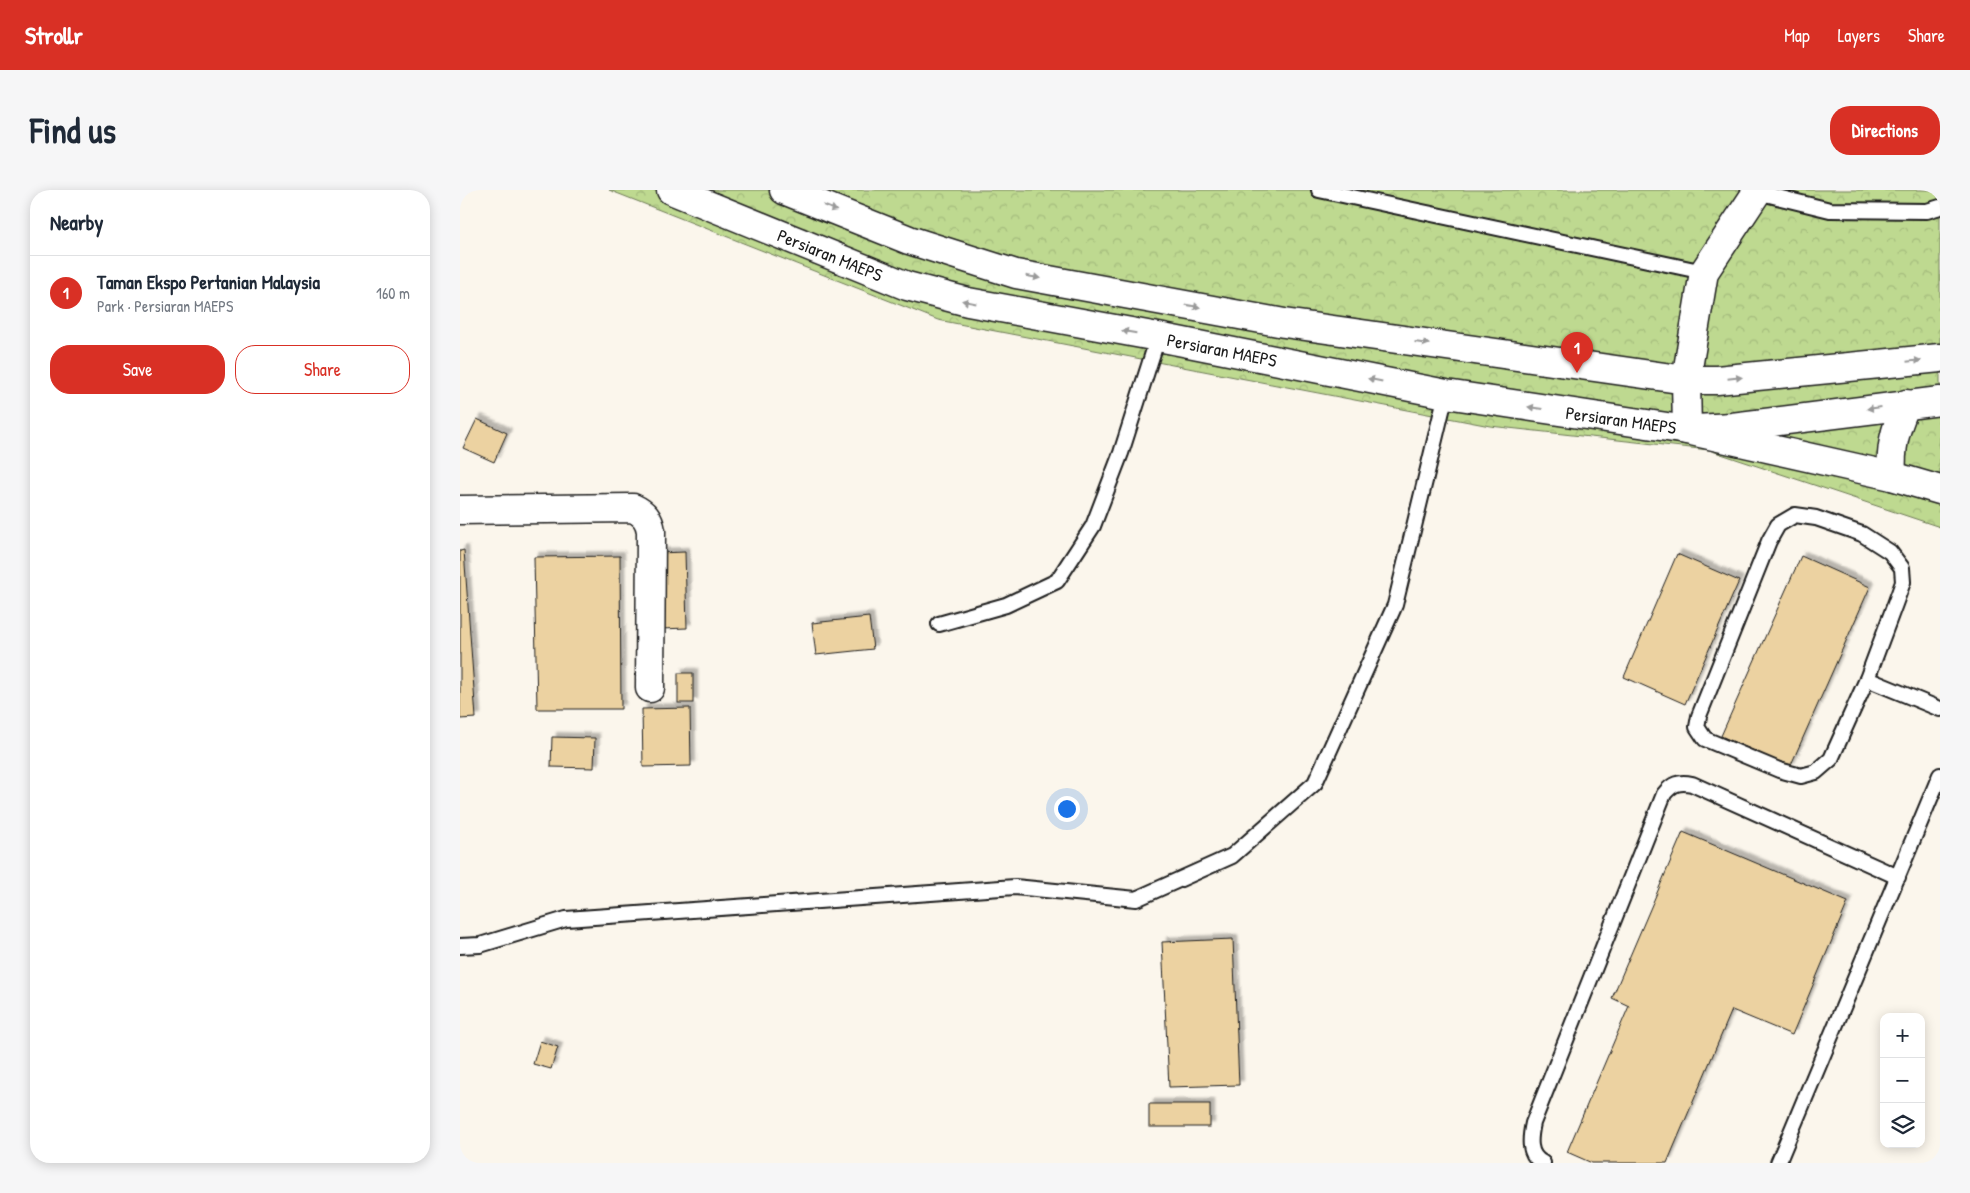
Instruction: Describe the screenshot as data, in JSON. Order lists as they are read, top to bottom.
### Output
{
  "streets": {
    "street": ["Persiaran MAEPS"]
  },
  "page": {
    "header": "Strollr",
    "nav": ["Map", "Layers", "Share"],
    "buttons": [
      "Directions",
      ["Save", "Share"]
    ],
    "title": "Find us",
    "heading": "Nearby",
    "list": [
      {
        "mark": "1",
        "name": "Taman Ekspo Pertanian Malaysia",
        "note": "Park · Persiaran MAEPS",
        "value": "160 m"
      }
    ],
    "pins": "1",
    "map_buttons": ["+", "−"]
  }
}
